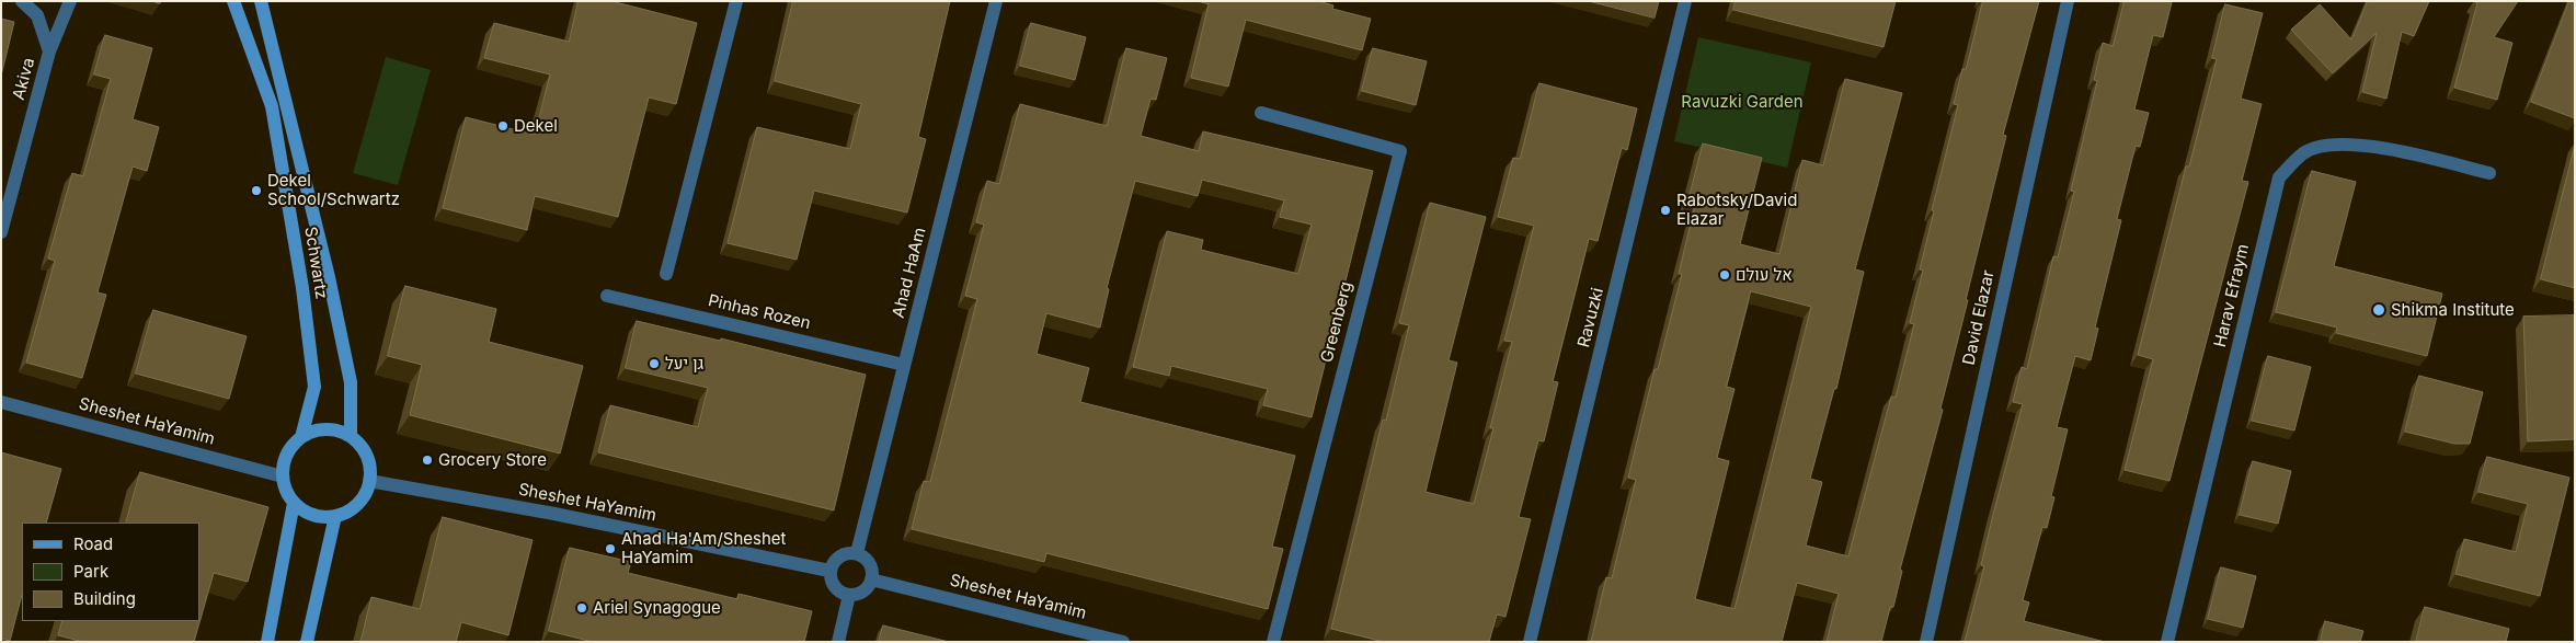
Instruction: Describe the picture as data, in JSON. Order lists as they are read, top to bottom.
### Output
{
  "streets": {
    "street": [
      "Akiva",
      "Schwartz",
      "Ahad HaAm",
      "Harav Efraym",
      "Pinhas Rozen",
      "Ravuzki",
      "David Elazar",
      "Greenberg",
      "Sheshet HaYamim"
    ]
  },
  "crossings": [
    ["Schwartz", "Sheshet HaYamim"],
    ["Ahad HaAm", "Pinhas Rozen"],
    ["Ahad HaAm", "Sheshet HaYamim"]
  ],
  "parks": ["Ravuzki Garden"],
  "places": [
    "Dekel",
    "Dekel School/Schwartz",
    "Rabotsky/David Elazar",
    "אל עולם",
    "Shikma Institute",
    "גן יעל",
    "Grocery Store",
    "Ahad Ha'Am/Sheshet HaYamim",
    "Ariel Synagogue"
  ],
  "legend": ["Road", "Park", "Building"]
}
